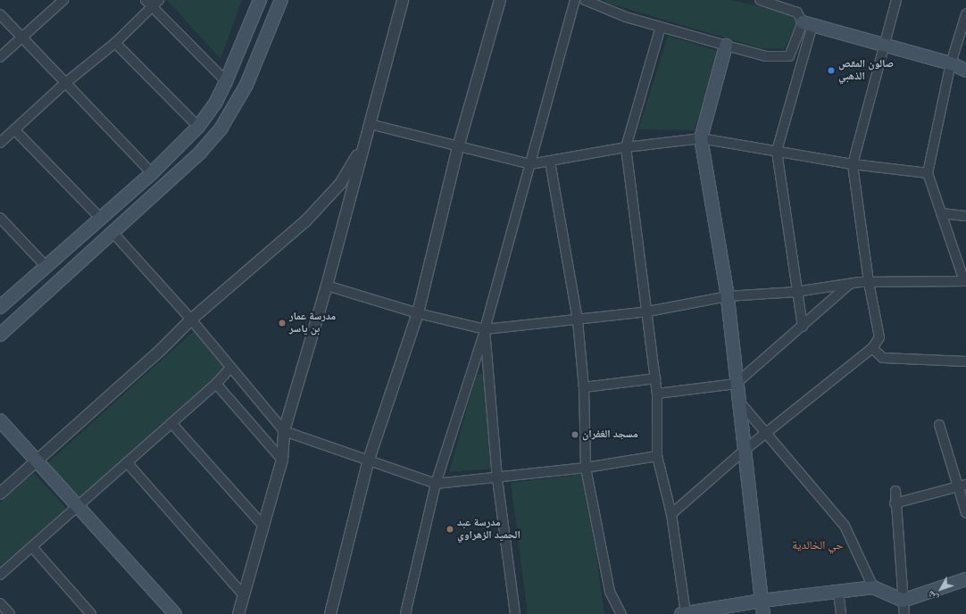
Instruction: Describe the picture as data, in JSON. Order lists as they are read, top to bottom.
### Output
{
  "districts": ["حي الخالدية"],
  "places": [
    "صالون المقص الذهبي",
    "مدرسة عمار بن ياسر",
    "مسجد الغفران",
    "مدرسة عبد الحميد الزهراوي"
  ],
  "north": "bottom left"
}
